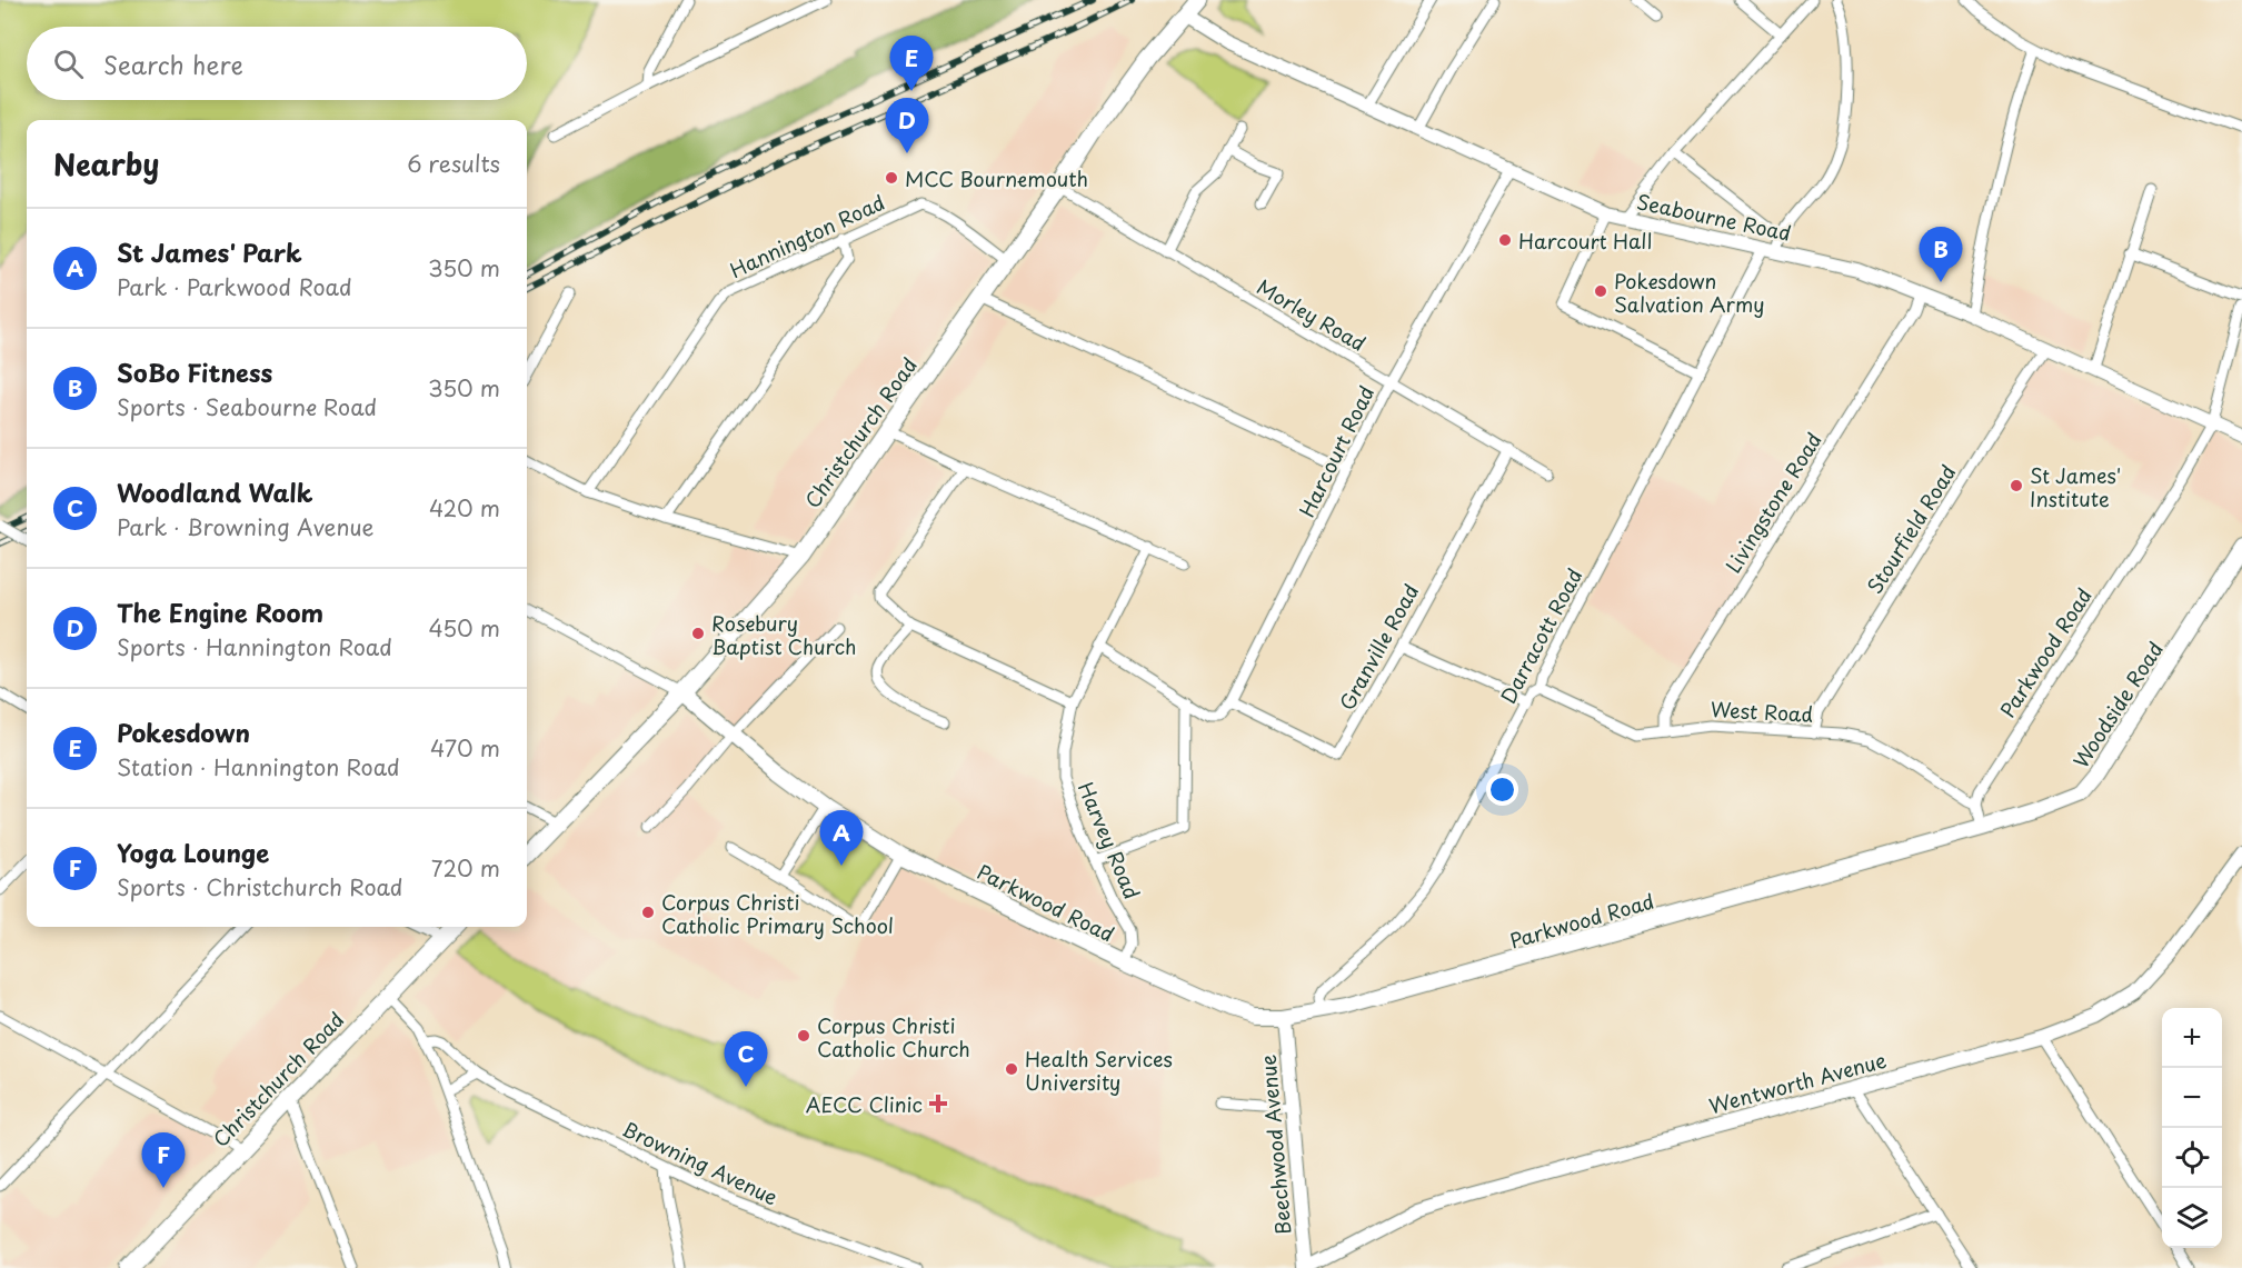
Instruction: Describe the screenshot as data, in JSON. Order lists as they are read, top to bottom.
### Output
{
  "streets": {
    "main road": ["Christchurch Road", "Parkwood Road", "Woodside Road"],
    "street": [
      "Seabourne Road",
      "Hannington Road",
      "Morley Road",
      "Harcourt Road",
      "Livingstone Road",
      "Stourfield Road",
      "Darracott Road",
      "Granville Road",
      "West Road",
      "Harvey Road",
      "Wentworth Avenue",
      "Beechwood Avenue",
      "Browning Avenue"
    ]
  },
  "crossings": [
    ["Seabourne Road", "Christchurch Road"],
    ["Seabourne Road", "Harcourt Road"],
    ["Seabourne Road", "Livingstone Road"],
    ["Seabourne Road", "Stourfield Road"],
    ["Seabourne Road", "Darracott Road"],
    ["Seabourne Road", "Parkwood Road"],
    ["Hannington Road", "Christchurch Road"],
    ["Morley Road", "Christchurch Road"],
    ["Morley Road", "Harcourt Road"],
    ["Morley Road", "Granville Road"],
    ["Christchurch Road", "Parkwood Road"],
    ["Harcourt Road", "Granville Road"],
    ["Livingstone Road", "West Road"],
    ["Stourfield Road", "West Road"],
    ["Darracott Road", "Parkwood Road"],
    ["Darracott Road", "West Road"],
    ["Parkwood Road", "Woodside Road"],
    ["Parkwood Road", "West Road"],
    ["Parkwood Road", "Harvey Road"],
    ["Parkwood Road", "Beechwood Avenue"],
    ["Wentworth Avenue", "Beechwood Avenue"]
  ],
  "places": {
    "other": [
      "MCC Bournemouth",
      "Harcourt Hall",
      "Pokesdown Salvation Army",
      "St James' Institute",
      "Rosebury Baptist Church",
      "Corpus Christi Catholic Primary School",
      "Corpus Christi Catholic Church",
      "Health Services University"
    ],
    "health": ["AECC Clinic"]
  },
  "page": {
    "search": "Search here",
    "pins": [
      "E",
      "D",
      "B",
      "A",
      "C",
      "F"
    ],
    "heading": ["Nearby", "6 results"],
    "list": [
      {
        "mark": "A",
        "name": "St James' Park",
        "note": "Park · Parkwood Road",
        "value": "350 m"
      },
      {
        "mark": "B",
        "name": "SoBo Fitness",
        "note": "Sports · Seabourne Road",
        "value": "350 m"
      },
      {
        "mark": "C",
        "name": "Woodland Walk",
        "note": "Park · Browning Avenue",
        "value": "420 m"
      },
      {
        "mark": "D",
        "name": "The Engine Room",
        "note": "Sports · Hannington Road",
        "value": "450 m"
      },
      {
        "mark": "E",
        "name": "Pokesdown",
        "note": "Station · Hannington Road",
        "value": "470 m"
      },
      {
        "mark": "F",
        "name": "Yoga Lounge",
        "note": "Sports · Christchurch Road",
        "value": "720 m"
      }
    ],
    "map_buttons": ["+", "−"]
  }
}
